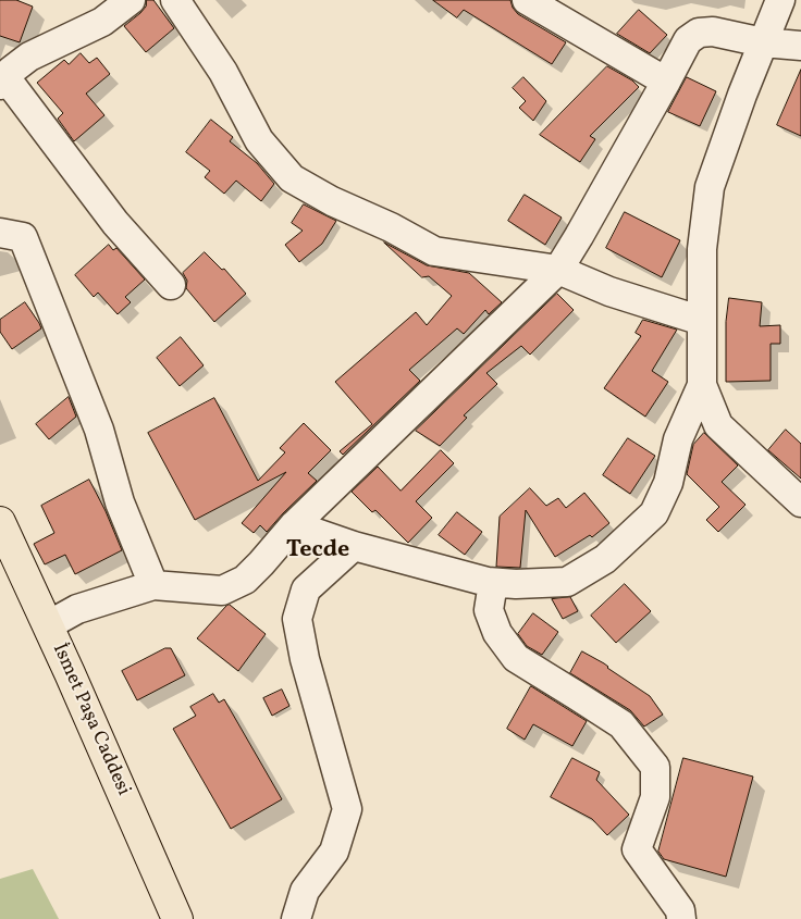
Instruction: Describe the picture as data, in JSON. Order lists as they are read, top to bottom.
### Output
{
  "streets": {
    "main road": ["İsmet Paşa Caddesi"]
  },
  "districts": ["Tecde"]
}
